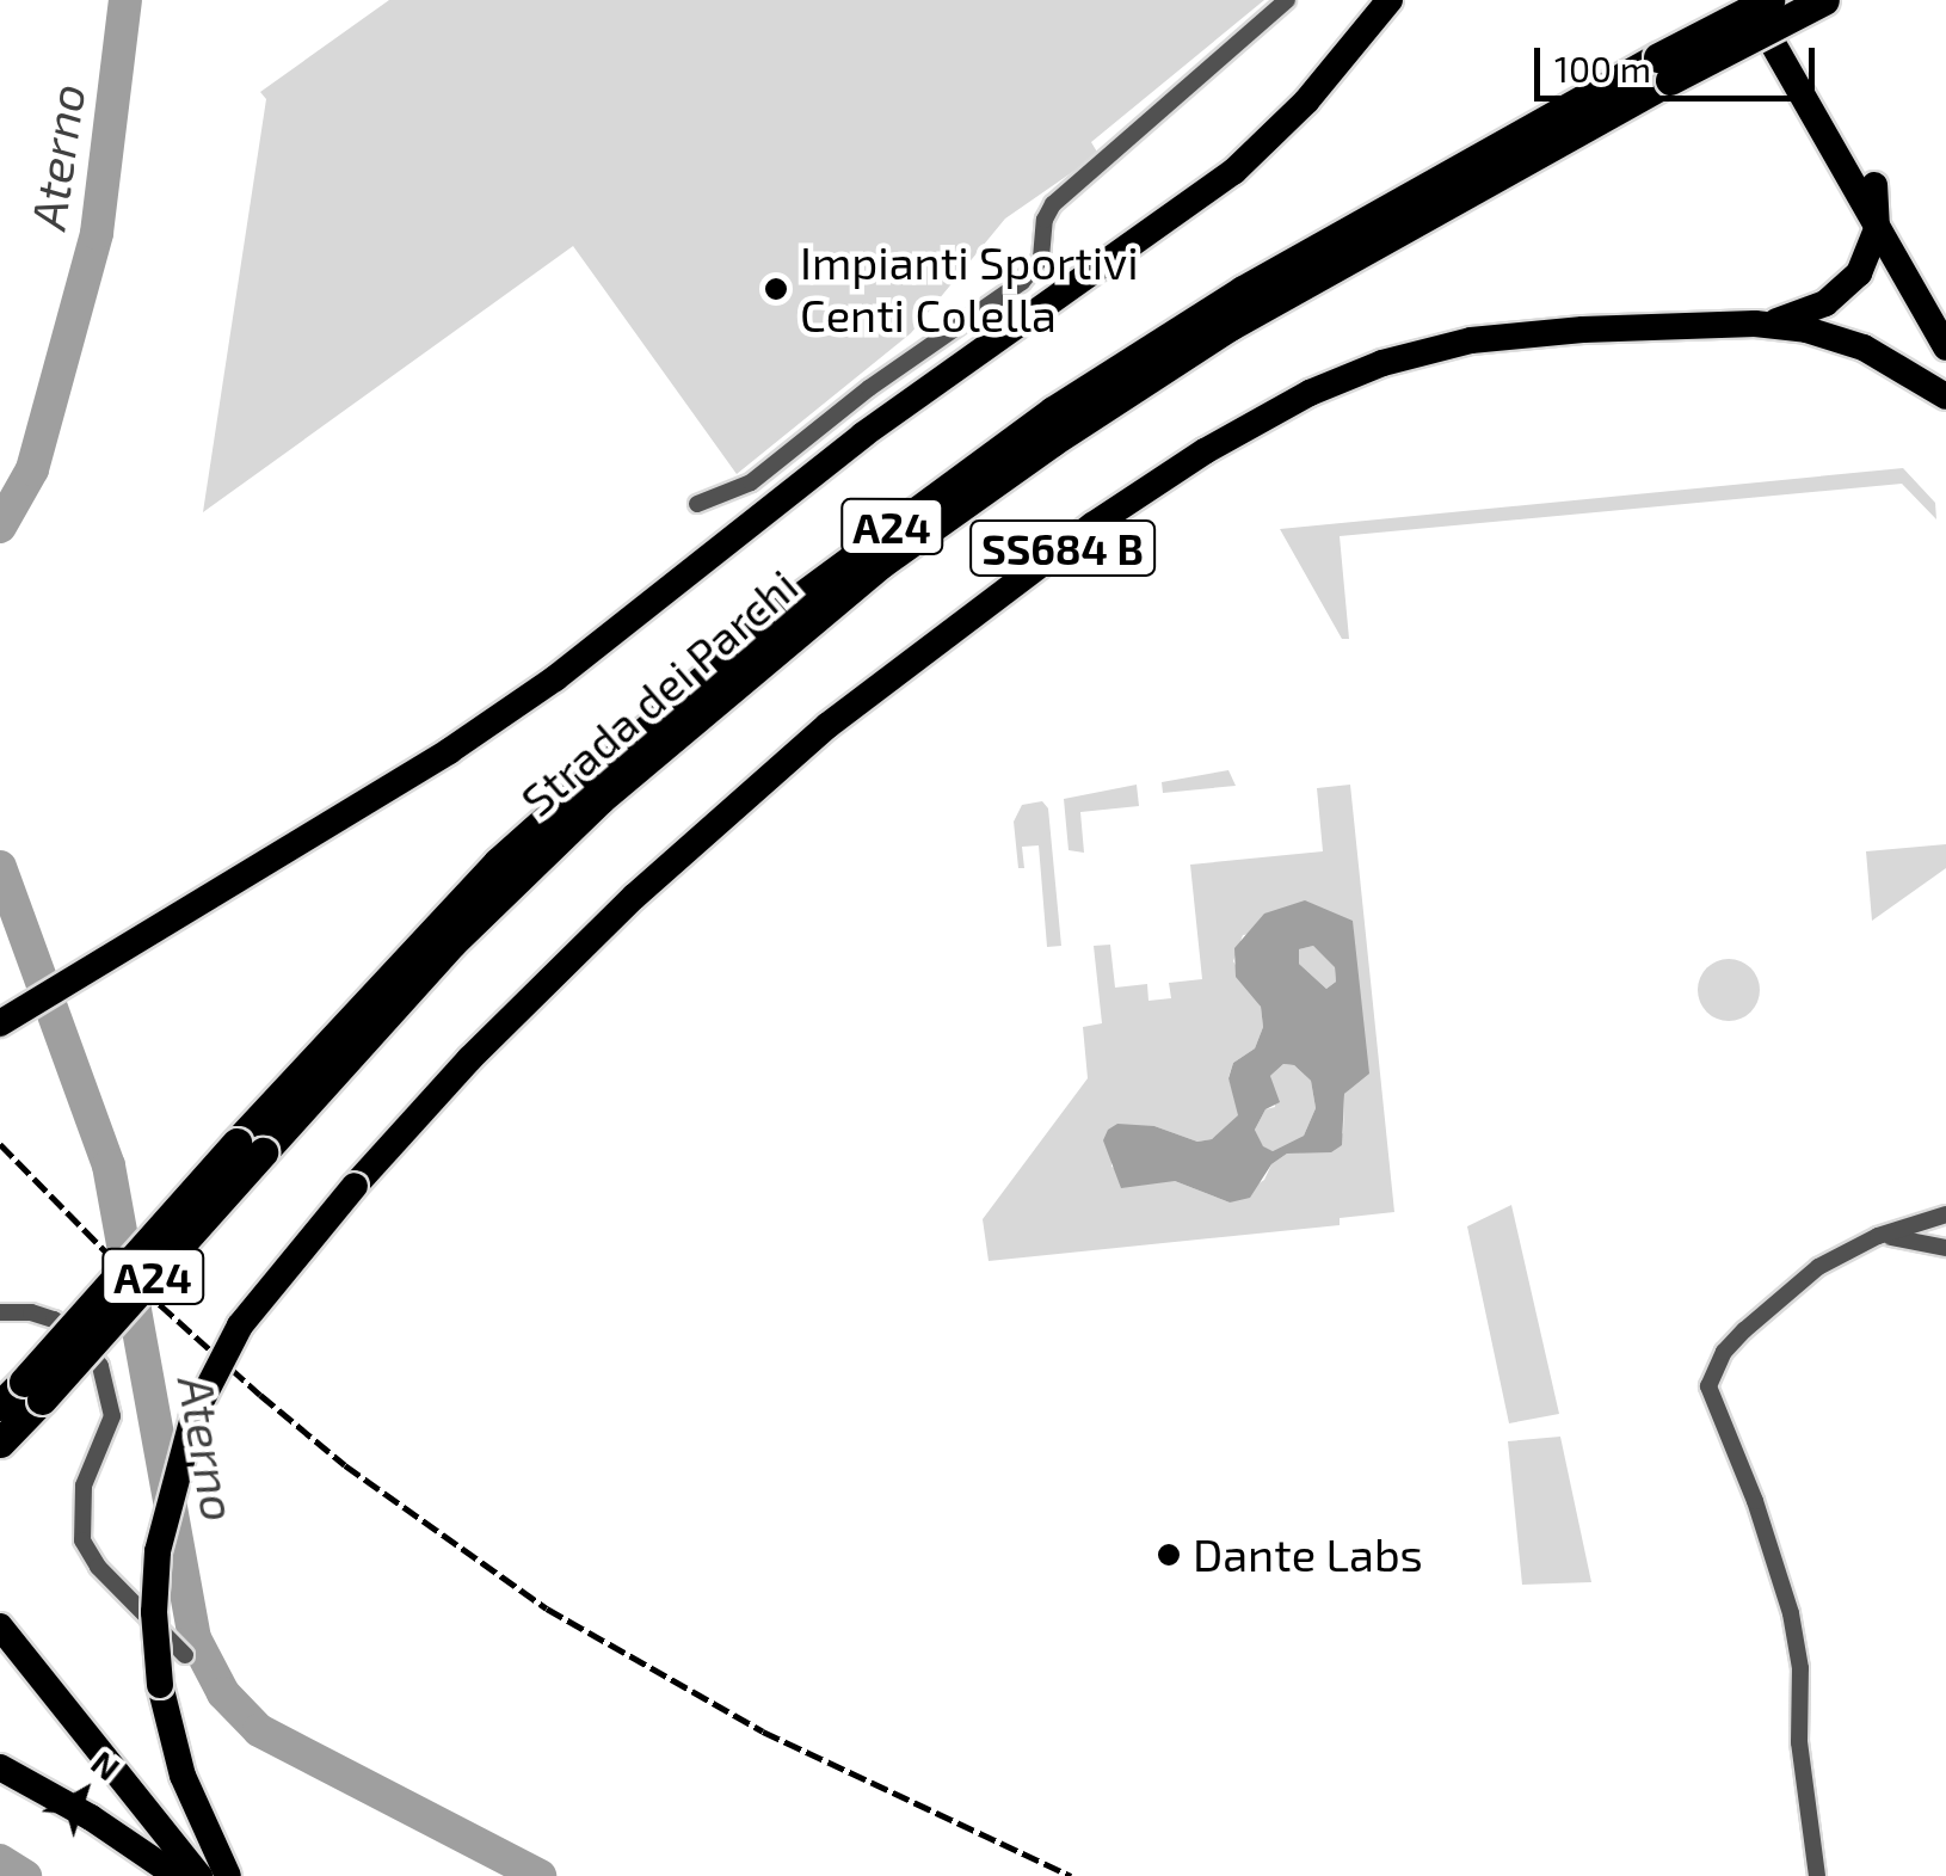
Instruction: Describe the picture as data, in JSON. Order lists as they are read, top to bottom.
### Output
{
  "streets": {
    "highway": ["A24", "Strada dei Parchi"],
    "main road": ["SS684 B"]
  },
  "water": ["Aterno"],
  "places": ["Impianti Sportivi Centi Colella", "Dante Labs"],
  "scale_bar": "100 m",
  "north": "top right"
}
